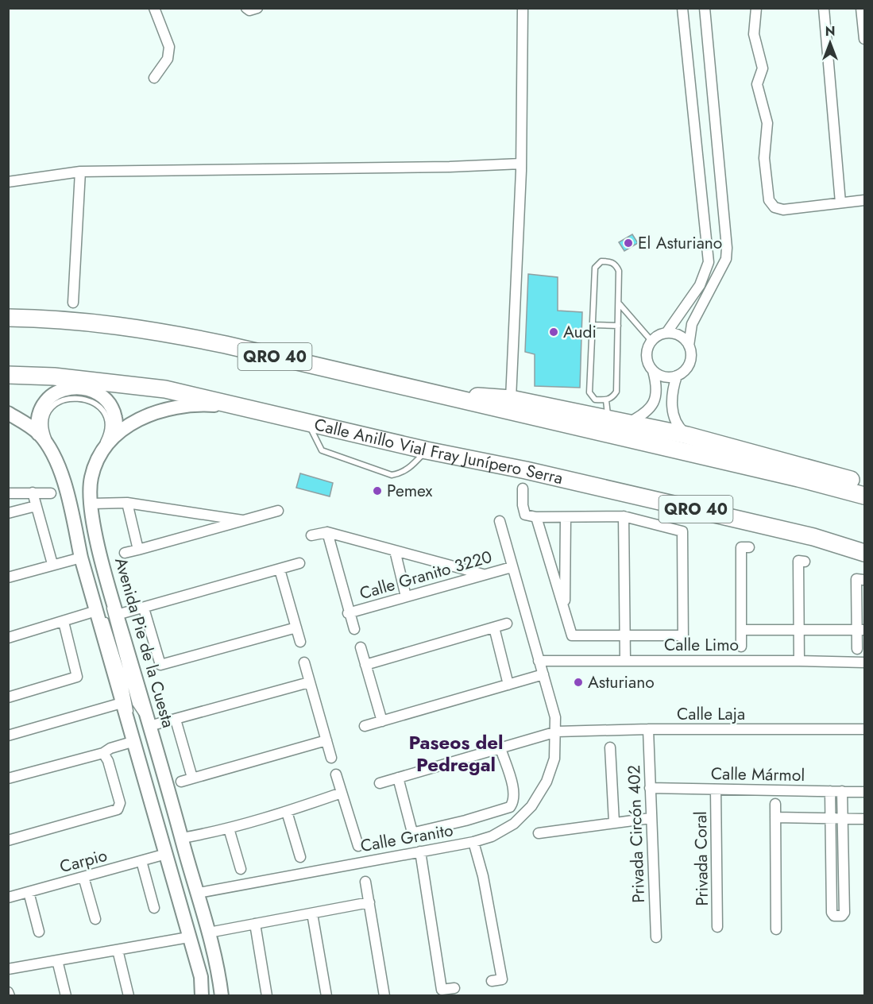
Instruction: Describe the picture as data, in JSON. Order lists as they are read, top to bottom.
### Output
{
  "streets": {
    "highway": ["QRO 40", "Calle Anillo Vial Fray Junípero Serra"],
    "main road": ["Avenida Pie de la Cuesta"],
    "street": [
      "Calle Granito 3220",
      "Calle Limo",
      "Calle Laja",
      "Calle Mármol",
      "Privada Circón 402",
      "Calle Granito",
      "Privada Coral",
      "Carpio"
    ]
  },
  "crossings": [
    ["Calle Anillo Vial Fray Junípero Serra", "Avenida Pie de la Cuesta"],
    ["Calle Granito 3220", "Calle Granito"],
    ["Avenida Pie de la Cuesta", "Calle Granito"],
    ["Calle Limo", "Calle Granito"],
    ["Calle Laja", "Privada Circón 402"],
    ["Calle Laja", "Calle Granito"],
    ["Calle Mármol", "Privada Circón 402"],
    ["Calle Mármol", "Privada Coral"]
  ],
  "districts": ["Paseos del Pedregal"],
  "places": [
    "El Asturiano",
    "Audi",
    "Pemex",
    "Asturiano"
  ],
  "north": "top"
}
